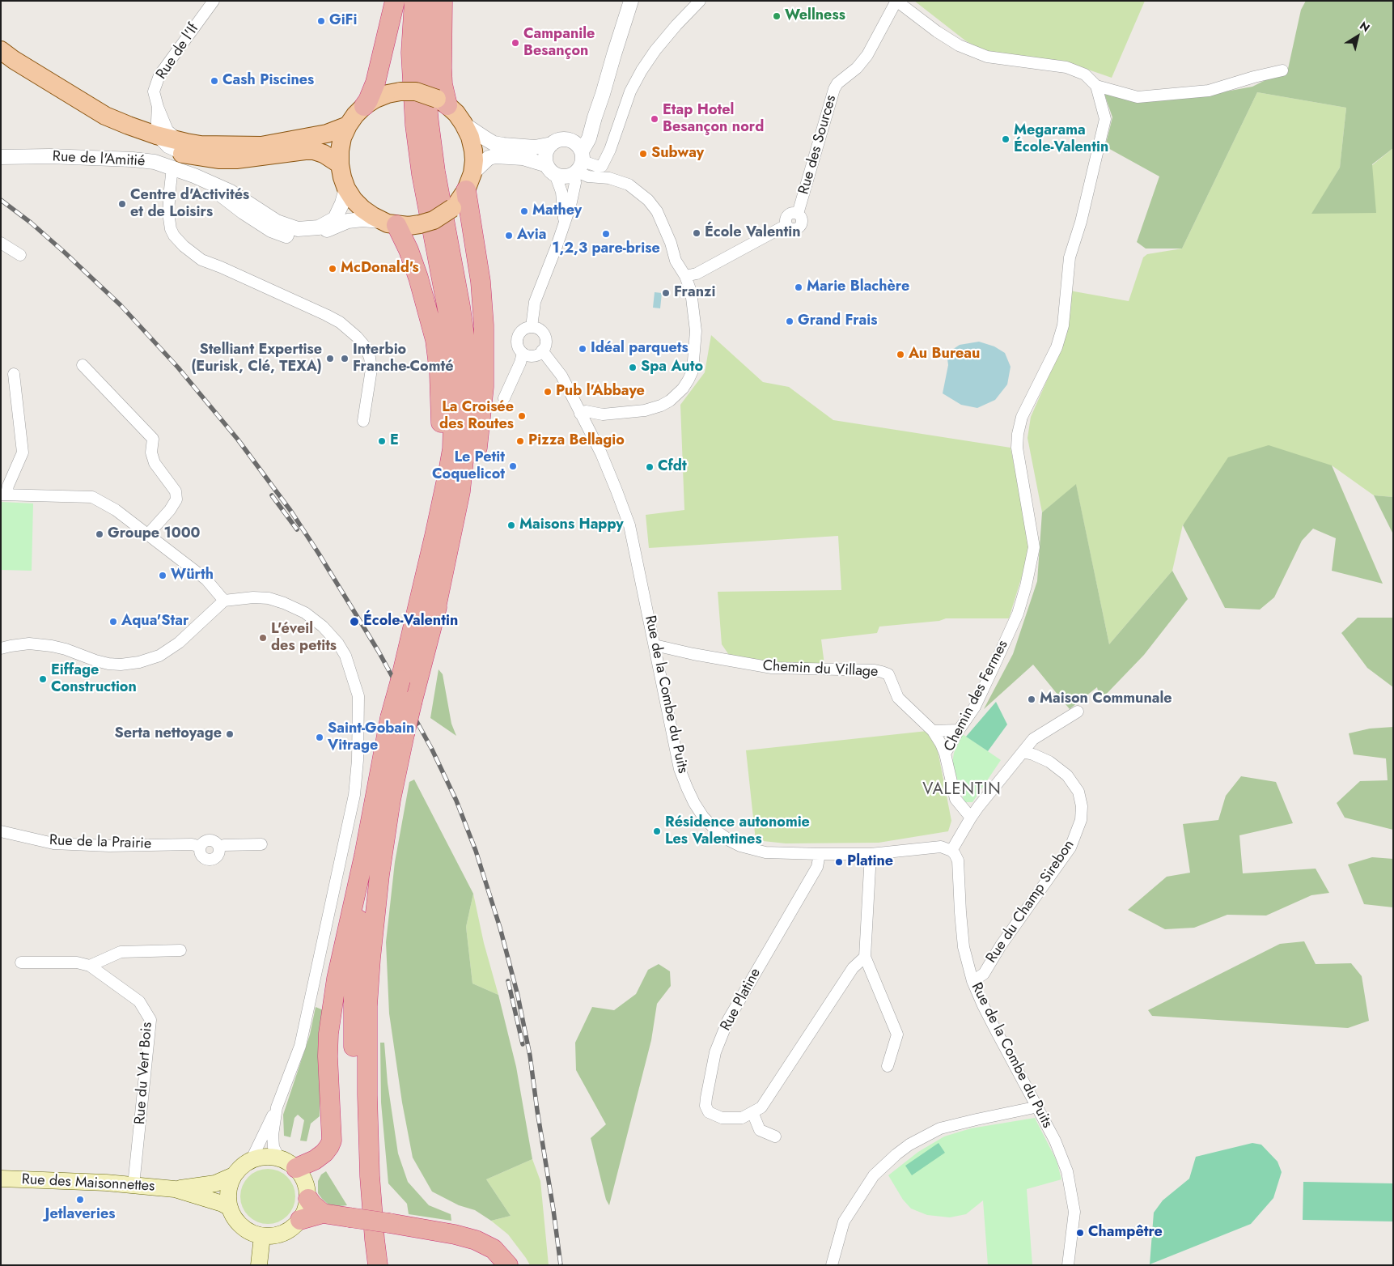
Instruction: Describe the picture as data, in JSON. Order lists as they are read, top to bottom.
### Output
{
  "streets": {
    "main road": ["Rue des Maisonnettes"],
    "street": [
      "Rue de l'If",
      "Rue des Sources",
      "Rue de l'Amitié",
      "Chemin du Village",
      "Rue de la Combe du Puits",
      "Chemin des Fermes",
      "Rue de la Prairie",
      "Rue du Champ Sirebon",
      "Rue Platine",
      "Rue du Vert Bois"
    ]
  },
  "crossings": [
    ["Chemin du Village", "Rue de la Combe du Puits"],
    ["Chemin du Village", "Chemin des Fermes"],
    ["Rue de la Combe du Puits", "Rue du Champ Sirebon"],
    ["Rue de la Combe du Puits", "Rue Platine"],
    ["Rue du Vert Bois", "Rue des Maisonnettes"]
  ],
  "districts": ["VALENTIN"],
  "places": [
    "Wellness",
    "GiFi",
    "Campanile Besançon",
    "Cash Piscines",
    "Etap Hotel Besançon nord",
    "Megarama École-Valentin",
    "Subway",
    "Centre d'Activités et de Loisirs",
    "Mathey",
    "École Valentin",
    "1,2,3 pare-brise",
    "Avia",
    "McDonald's",
    "Marie Blachère",
    "Franzi",
    "Grand Frais",
    "Idéal parquets",
    "Au Bureau",
    "Stelliant Expertise (Eurisk, Clé, TEXA)",
    "Interbio Franche-Comté",
    "Spa Auto",
    "Pub l'Abbaye",
    "La Croisée des Routes",
    "E",
    "Pizza Bellagio",
    "Le Petit Coquelicot",
    "Cfdt",
    "Maisons Happy",
    "Groupe 1000",
    "Würth",
    "Aqua'Star",
    "École-Valentin",
    "L'éveil des petits",
    "Eiffage Construction",
    "Maison Communale",
    "Serta nettoyage",
    "Saint-Gobain Vitrage",
    "Résidence autonomie Les Valentines",
    "Platine",
    "Jetlaveries",
    "Champêtre"
  ],
  "north": "top right"
}
